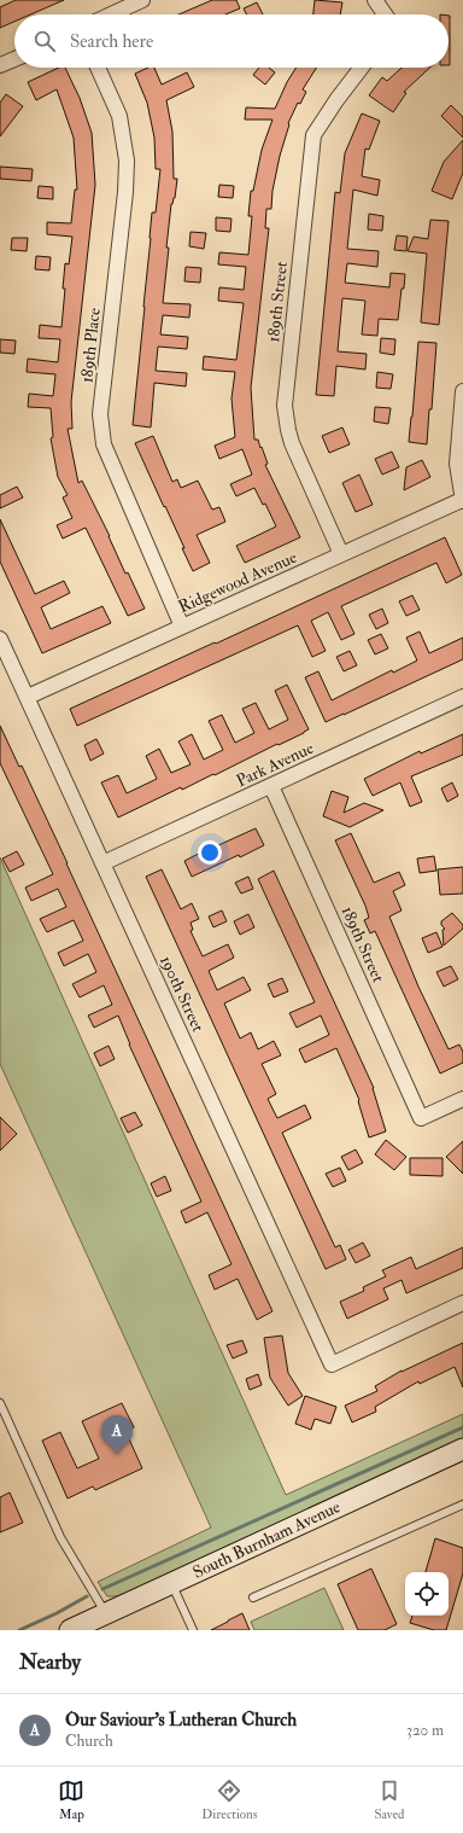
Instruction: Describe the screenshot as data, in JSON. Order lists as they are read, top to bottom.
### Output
{
  "streets": {
    "main road": ["South Burnham Avenue"],
    "street": [
      "189th Street",
      "189th Place",
      "Ridgewood Avenue",
      "Park Avenue",
      "190th Street"
    ]
  },
  "crossings": [
    ["189th Street", "Ridgewood Avenue"],
    ["189th Street", "Park Avenue"],
    ["189th Place", "Ridgewood Avenue"],
    ["Ridgewood Avenue", "190th Street"],
    ["Park Avenue", "190th Street"]
  ],
  "page": {
    "search": "Search here",
    "pins": "A",
    "heading": "Nearby",
    "list": [
      {
        "mark": "A",
        "name": "Our Saviour's Lutheran Church",
        "note": "Church",
        "value": "320 m"
      }
    ],
    "nav": ["Map", "Directions", "Saved"]
  }
}
